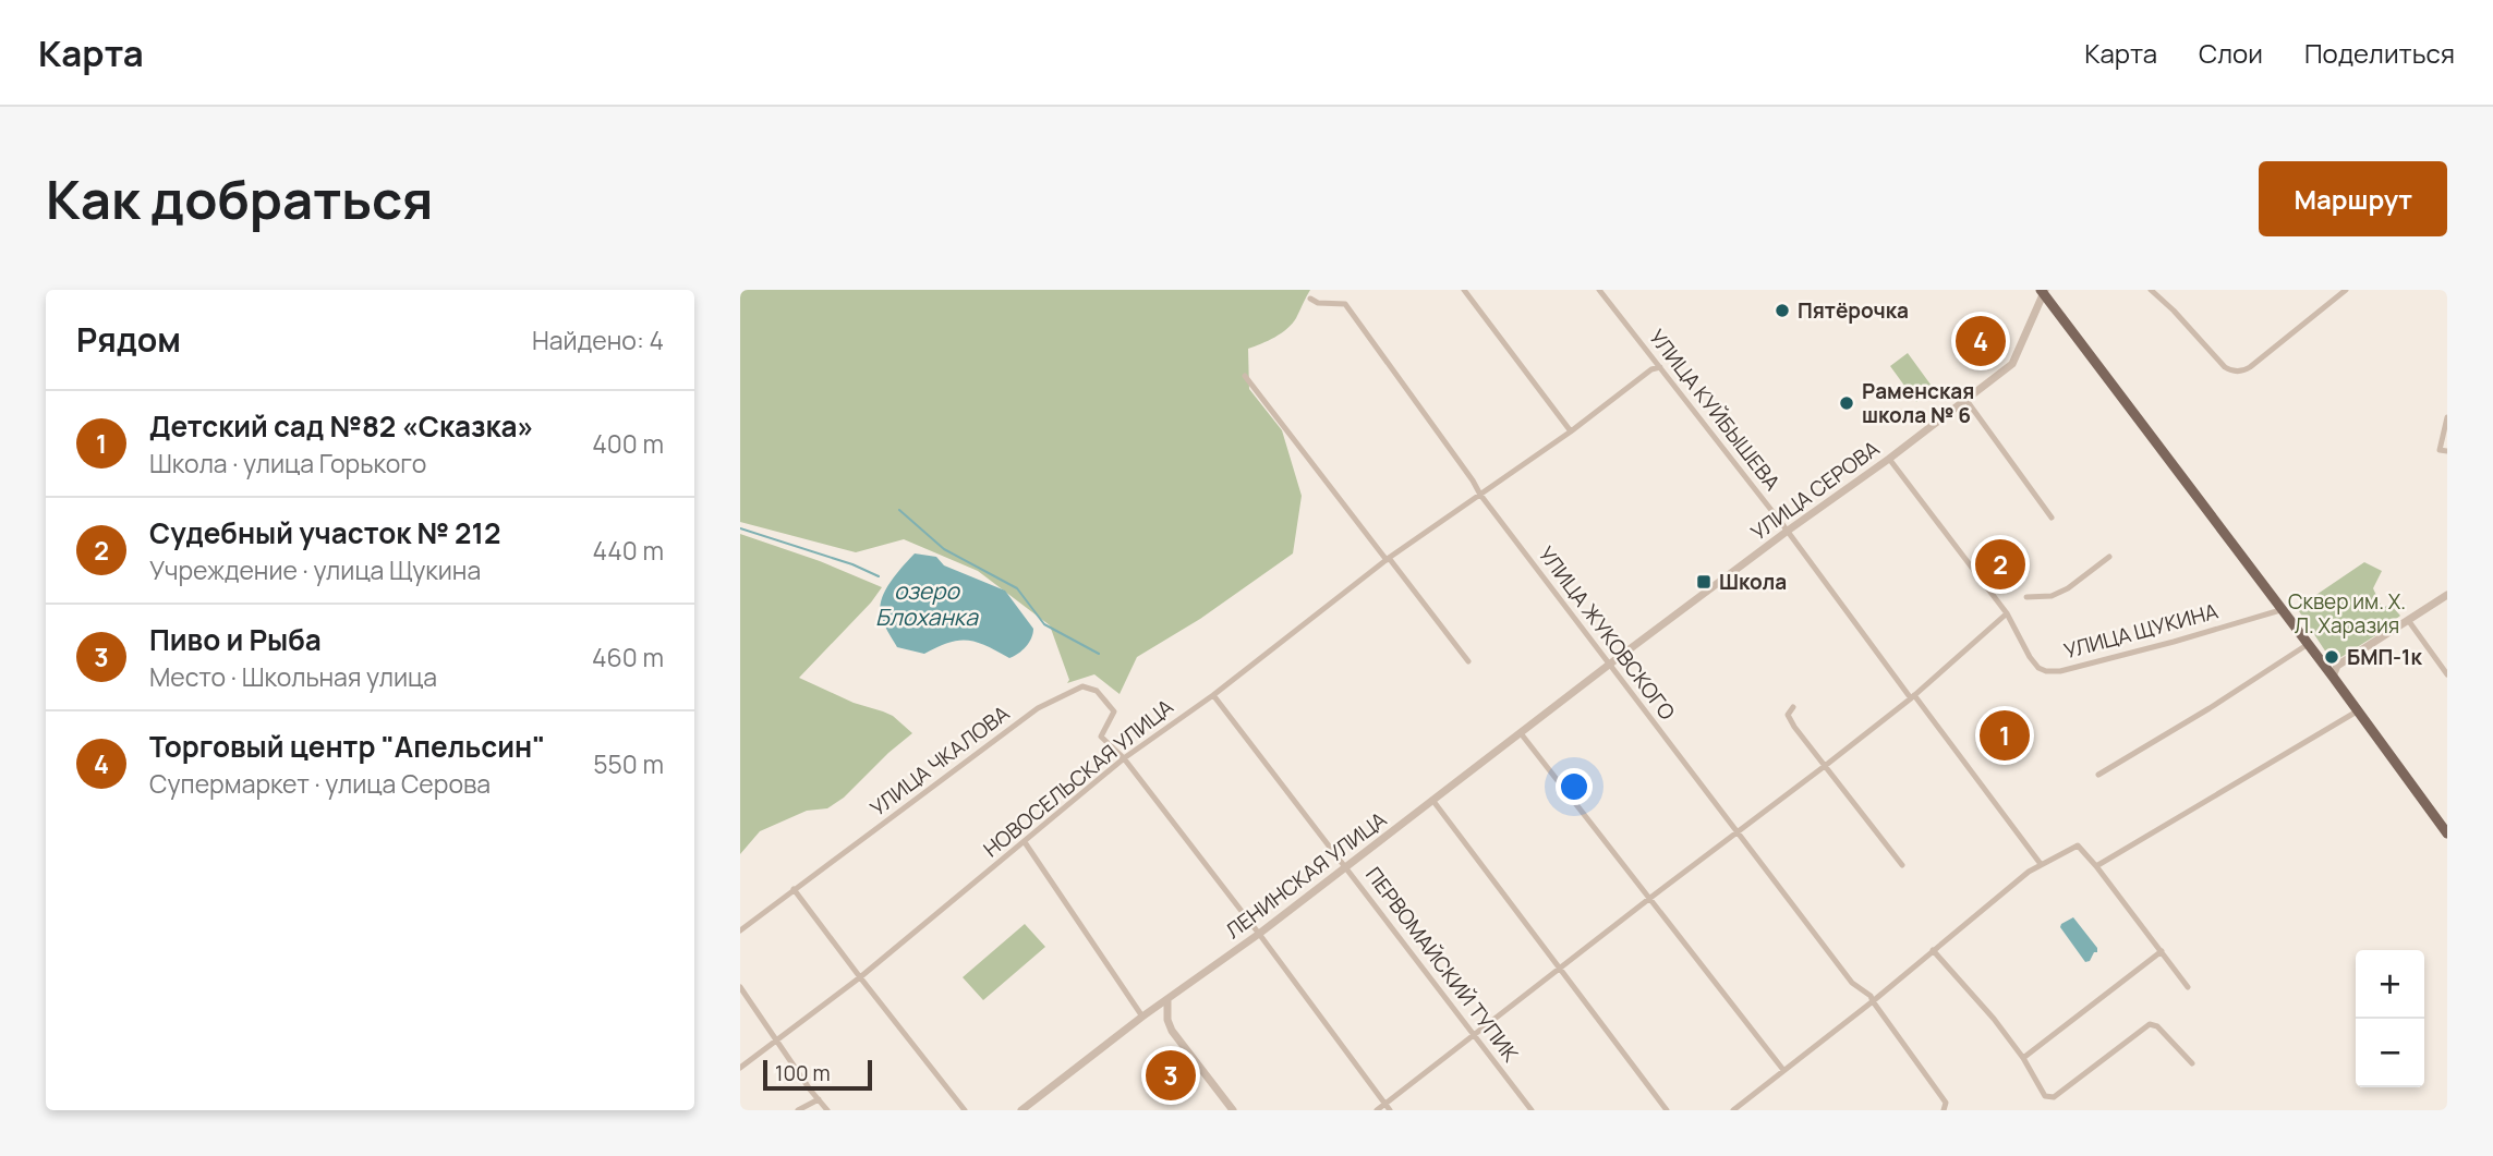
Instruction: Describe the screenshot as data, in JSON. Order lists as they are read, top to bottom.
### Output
{
  "streets": {
    "street": [
      "УЛИЦА КУЙБЫШЕВА",
      "УЛИЦА СЕРОВА",
      "УЛИЦА ЩУКИНА",
      "УЛИЦА ЖУКОВСКОГО",
      "УЛИЦА ЧКАЛОВА",
      "НОВОСЕЛЬСКАЯ УЛИЦА",
      "ЛЕНИНСКАЯ УЛИЦА",
      "ПЕРВОМАЙСКИЙ ТУПИК"
    ]
  },
  "crossings": [
    ["УЛИЦА КУЙБЫШЕВА", "УЛИЦА СЕРОВА"],
    ["УЛИЦА КУЙБЫШЕВА", "НОВОСЕЛЬСКАЯ УЛИЦА"],
    ["УЛИЦА СЕРОВА", "УЛИЦА ЩУКИНА"],
    ["УЛИЦА СЕРОВА", "УЛИЦА ЖУКОВСКОГО"],
    ["УЛИЦА СЕРОВА", "ЛЕНИНСКАЯ УЛИЦА"],
    ["УЛИЦА ЖУКОВСКОГО", "НОВОСЕЛЬСКАЯ УЛИЦА"],
    ["УЛИЦА ЖУКОВСКОГО", "ЛЕНИНСКАЯ УЛИЦА"],
    ["УЛИЦА ЧКАЛОВА", "НОВОСЕЛЬСКАЯ УЛИЦА"],
    ["НОВОСЕЛЬСКАЯ УЛИЦА", "ПЕРВОМАЙСКИЙ ТУПИК"],
    ["ЛЕНИНСКАЯ УЛИЦА", "ПЕРВОМАЙСКИЙ ТУПИК"]
  ],
  "water": ["озеро Блоханка"],
  "parks": ["Сквер им. Х. Л. Харазия"],
  "places": {
    "other": ["Пятёрочка", "Раменская школа № 6", "БМП-1к"],
    "transit": ["Школа"]
  },
  "scale_bar": "100 m",
  "page": {
    "header": "Карта",
    "nav": ["Карта", "Слои", "Поделиться"],
    "buttons": "Маршрут",
    "title": "Как добраться",
    "heading": ["Рядом", "Найдено: 4"],
    "pins": [
      "4",
      "2",
      "1",
      "3"
    ],
    "list": [
      {
        "mark": "1",
        "name": "Детский сад №82 «Сказка»",
        "note": "Школа · улица Горького",
        "value": "400 m"
      },
      {
        "mark": "2",
        "name": "Судебный участок № 212",
        "note": "Учреждение · улица Щукина",
        "value": "440 m"
      },
      {
        "mark": "3",
        "name": "Пиво и Рыба",
        "note": "Место · Школьная улица",
        "value": "460 m"
      },
      {
        "mark": "4",
        "name": "Торговый центр \"Апельсин\"",
        "note": "Супермаркет · улица Серова",
        "value": "550 m"
      }
    ],
    "map_buttons": ["+", "−"],
    "scale": "100 m"
  }
}
